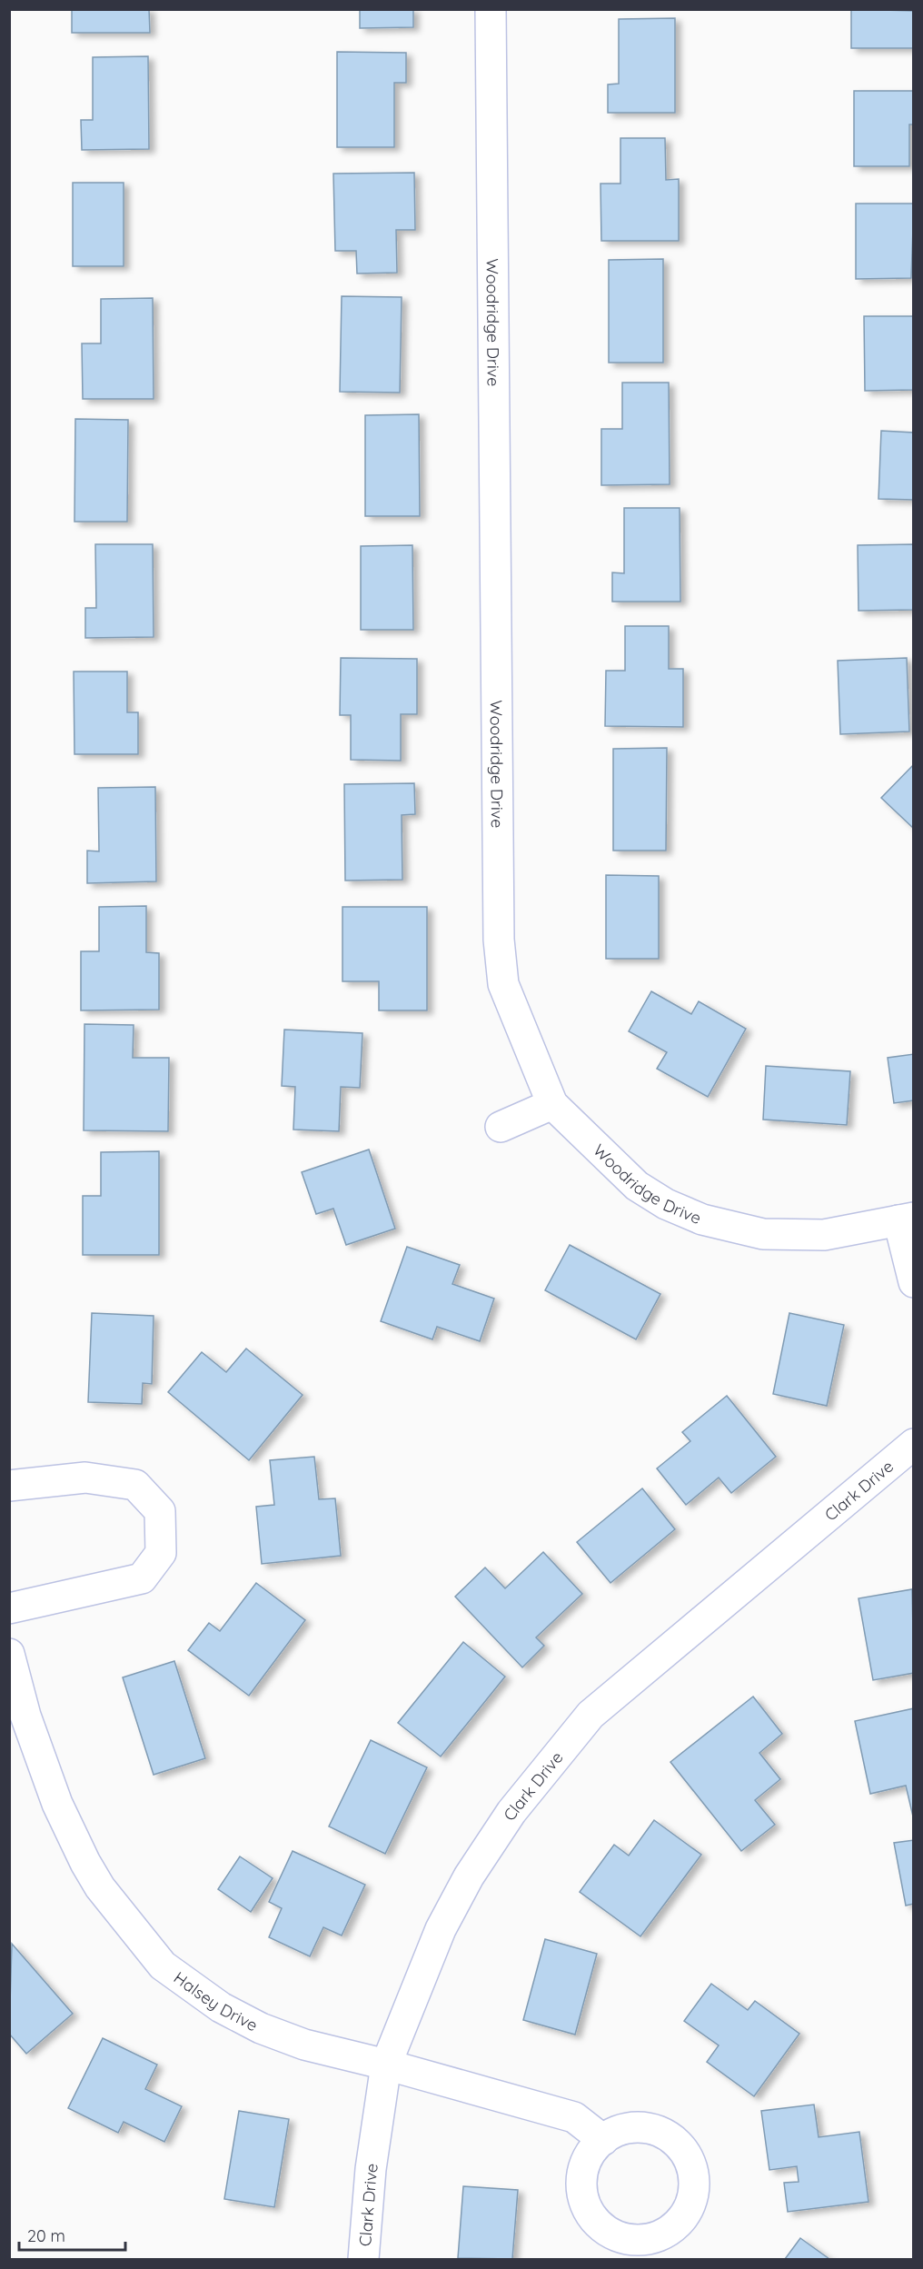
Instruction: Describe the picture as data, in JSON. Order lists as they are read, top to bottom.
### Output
{
  "streets": {
    "street": ["Woodridge Drive", "Clark Drive", "Halsey Drive"]
  },
  "crossings": [
    ["Clark Drive", "Halsey Drive"]
  ],
  "scale_bar": "20 m"
}
